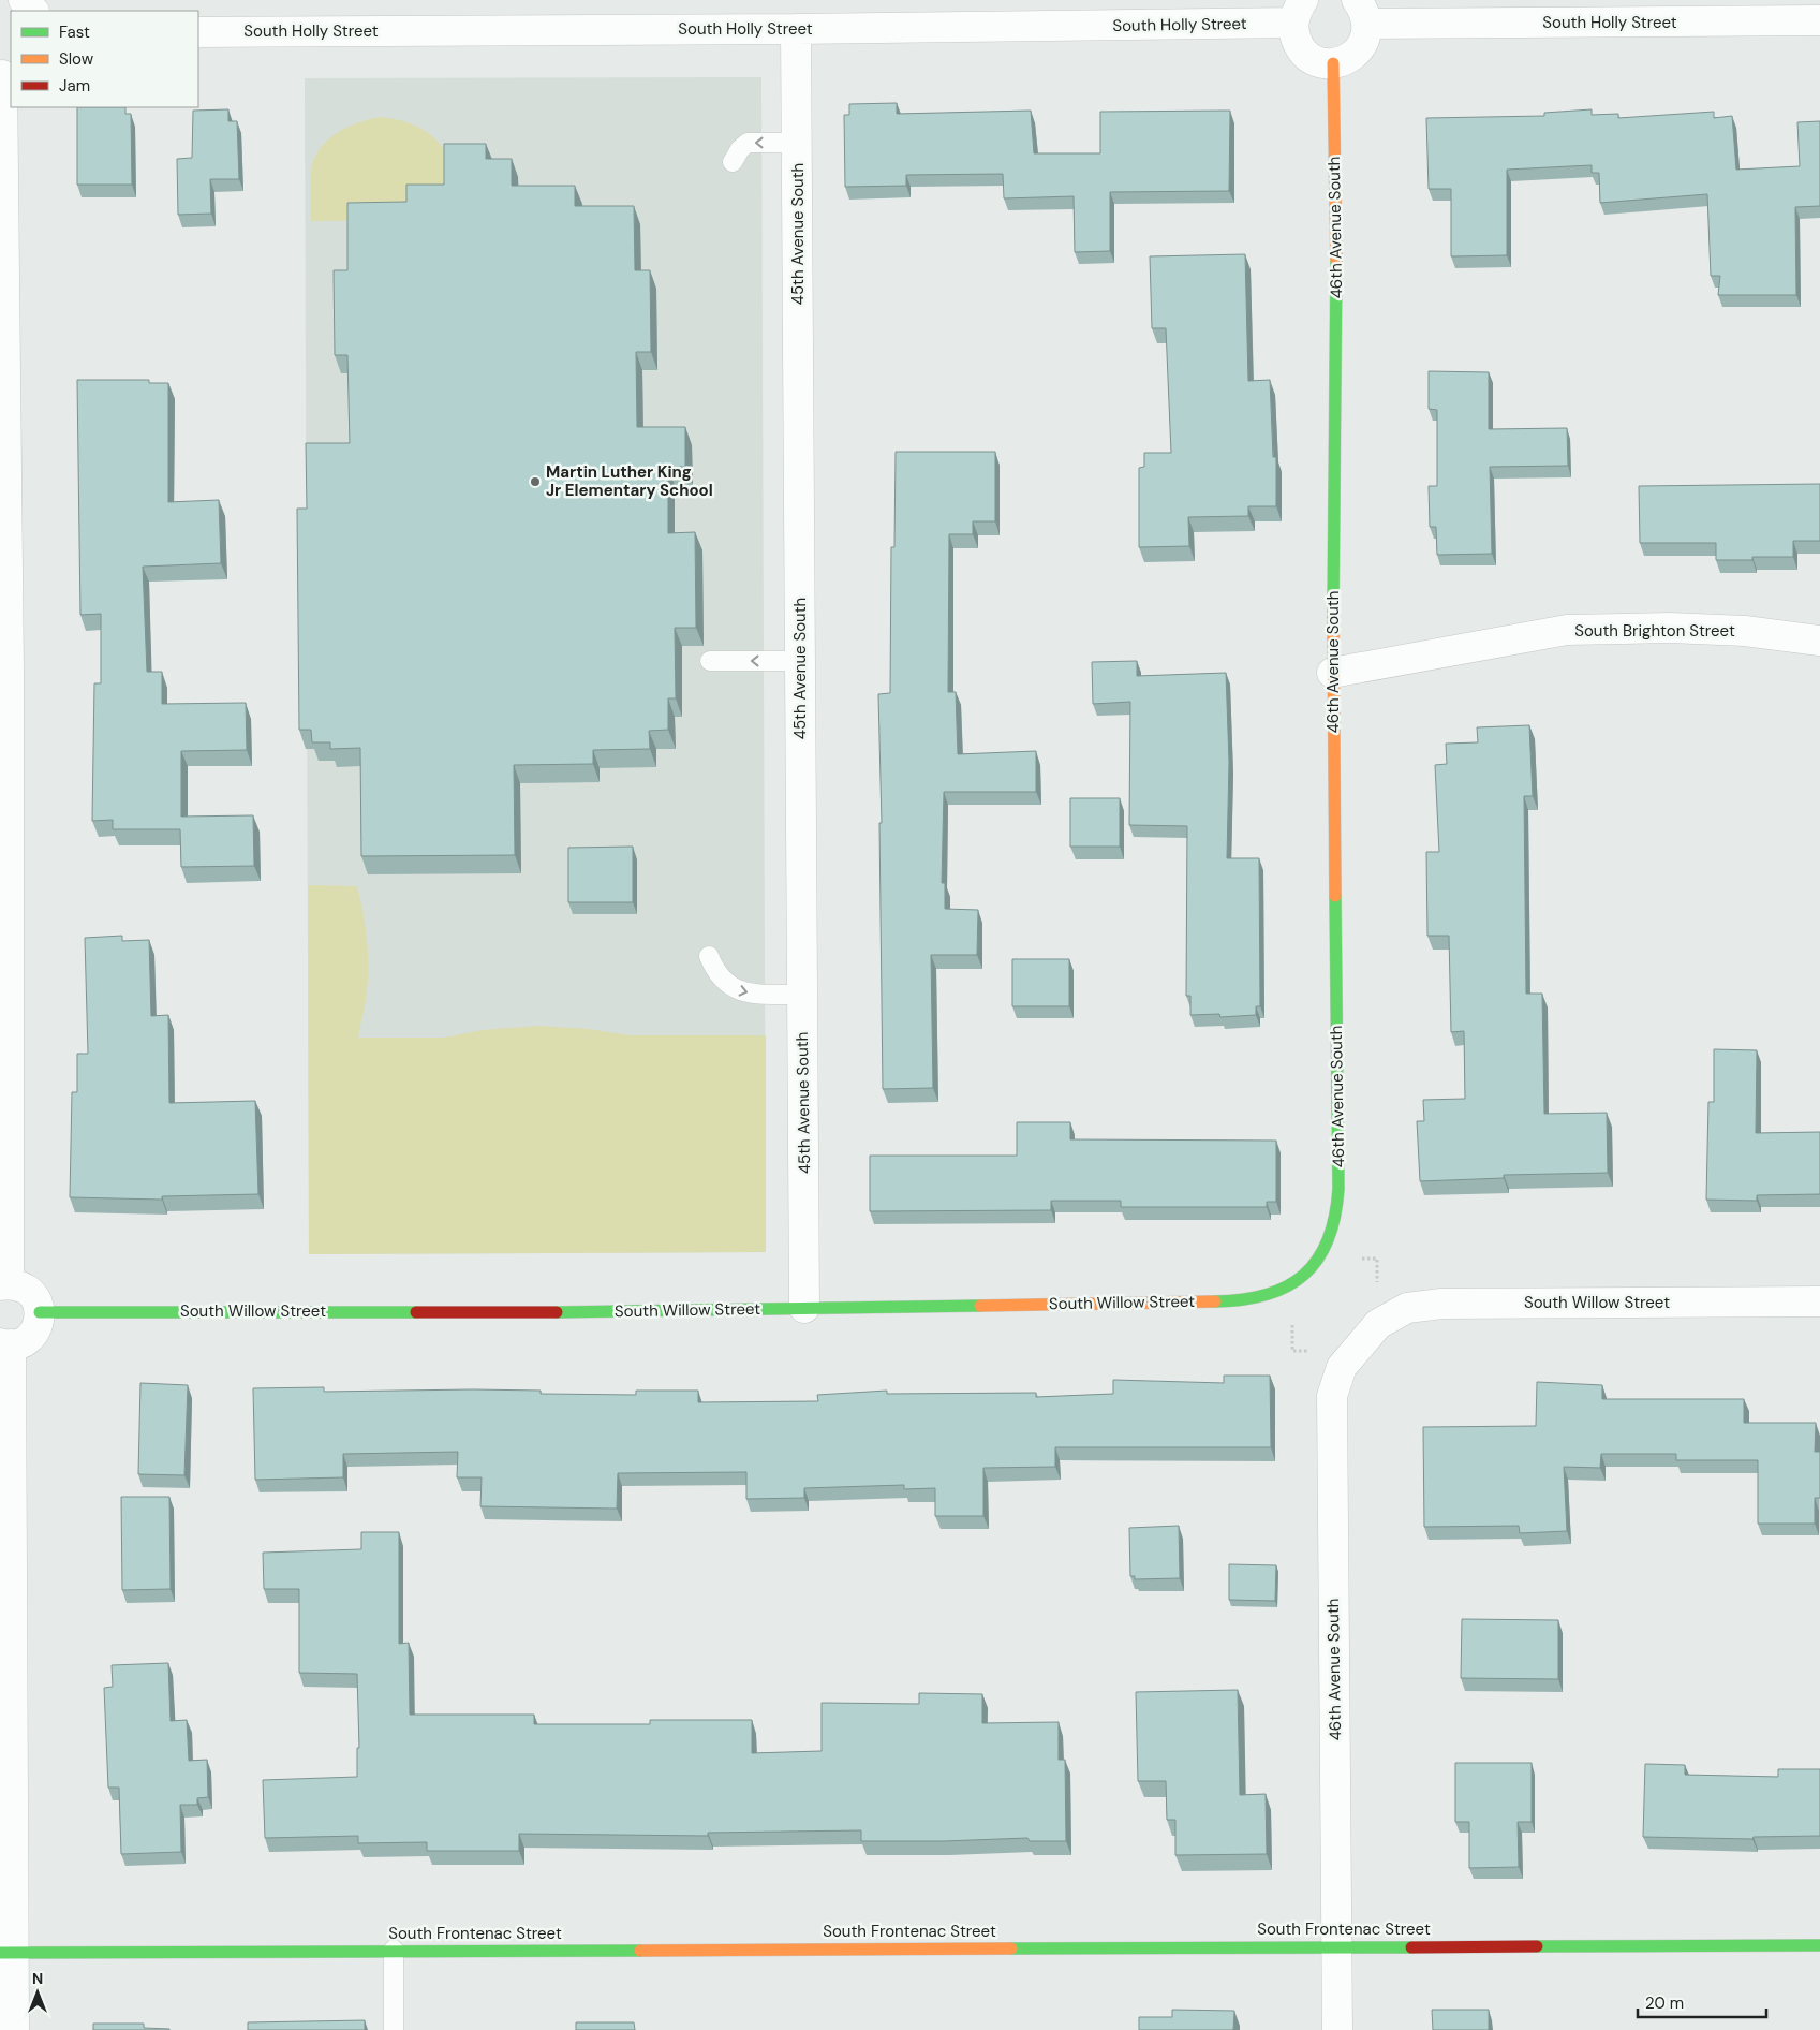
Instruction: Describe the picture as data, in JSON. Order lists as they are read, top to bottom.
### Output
{
  "streets": {
    "street": [
      "South Holly Street",
      "46th Avenue South",
      "45th Avenue South",
      "South Brighton Street",
      "South Willow Street",
      "South Frontenac Street"
    ]
  },
  "crossings": [
    ["South Holly Street", "45th Avenue South"],
    ["46th Avenue South", "South Brighton Street"],
    ["46th Avenue South", "South Willow Street"],
    ["46th Avenue South", "South Frontenac Street"],
    ["45th Avenue South", "South Willow Street"]
  ],
  "places": ["Martin Luther King Jr Elementary School"],
  "legend": ["Fast", "Slow", "Jam"],
  "scale_bar": "20 m",
  "north": "top"
}
